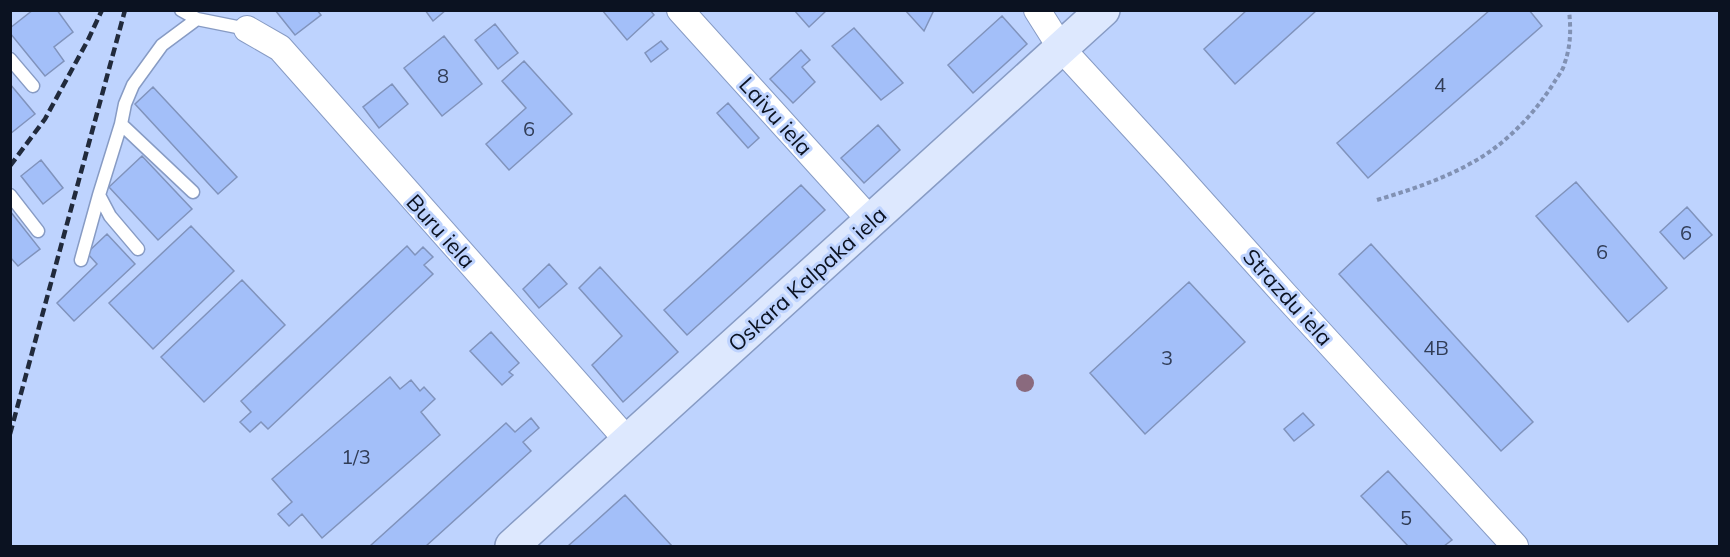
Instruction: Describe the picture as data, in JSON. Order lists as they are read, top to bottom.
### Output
{
  "streets": {
    "main road": ["Oskara Kalpaka iela"],
    "street": ["Laivu iela", "Buru iela", "Strazdu iela"]
  },
  "crossings": [
    ["Laivu iela", "Oskara Kalpaka iela"],
    ["Buru iela", "Oskara Kalpaka iela"],
    ["Oskara Kalpaka iela", "Strazdu iela"]
  ],
  "house_numbers": [
    "8",
    "4",
    "6",
    "6",
    "6",
    "4B",
    "3",
    "1/3",
    "5"
  ]
}
